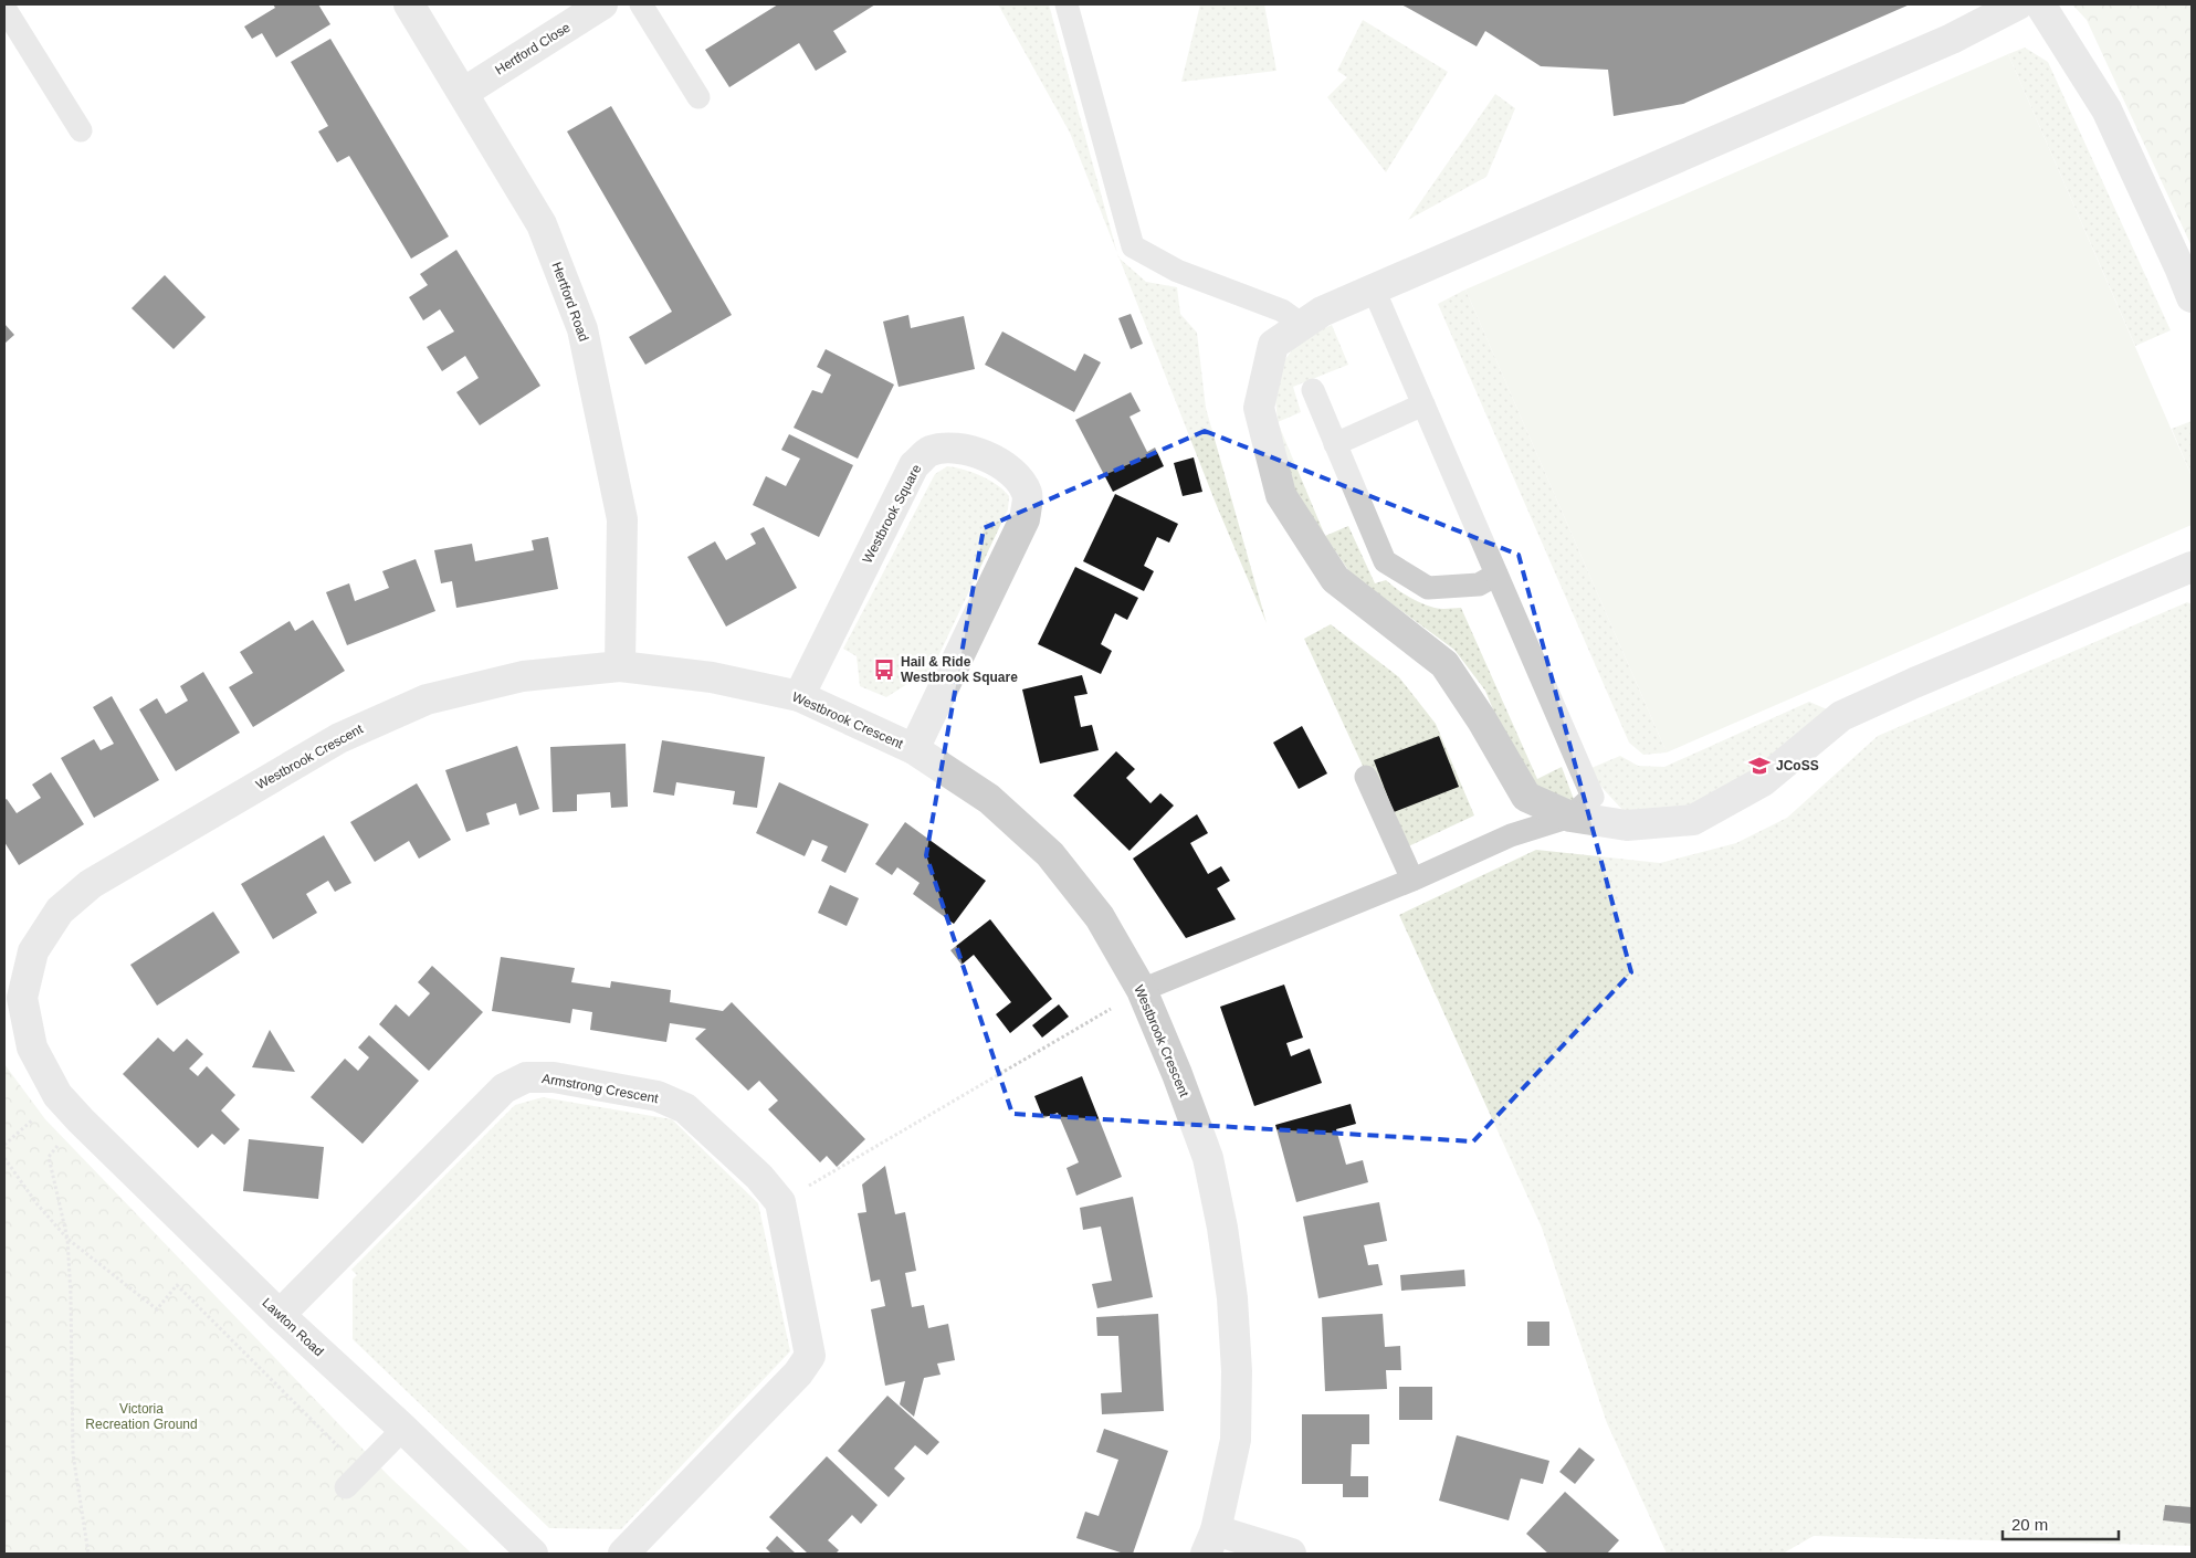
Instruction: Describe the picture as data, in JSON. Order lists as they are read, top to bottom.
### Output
{
  "streets": {
    "street": [
      "Hertford Close",
      "Hertford Road",
      "Westbrook Square",
      "Westbrook Crescent",
      "Armstrong Crescent",
      "Lawton Road"
    ]
  },
  "crossings": [
    ["Hertford Close", "Hertford Road"],
    ["Hertford Road", "Westbrook Crescent"],
    ["Westbrook Square", "Westbrook Crescent"],
    ["Westbrook Crescent", "Lawton Road"],
    ["Armstrong Crescent", "Lawton Road"]
  ],
  "parks": ["Victoria Recreation Ground"],
  "places": {
    "bus stop": ["Hail & Ride Westbrook Square"],
    "school or university": ["JCoSS"]
  },
  "scale_bar": "20 m"
}
